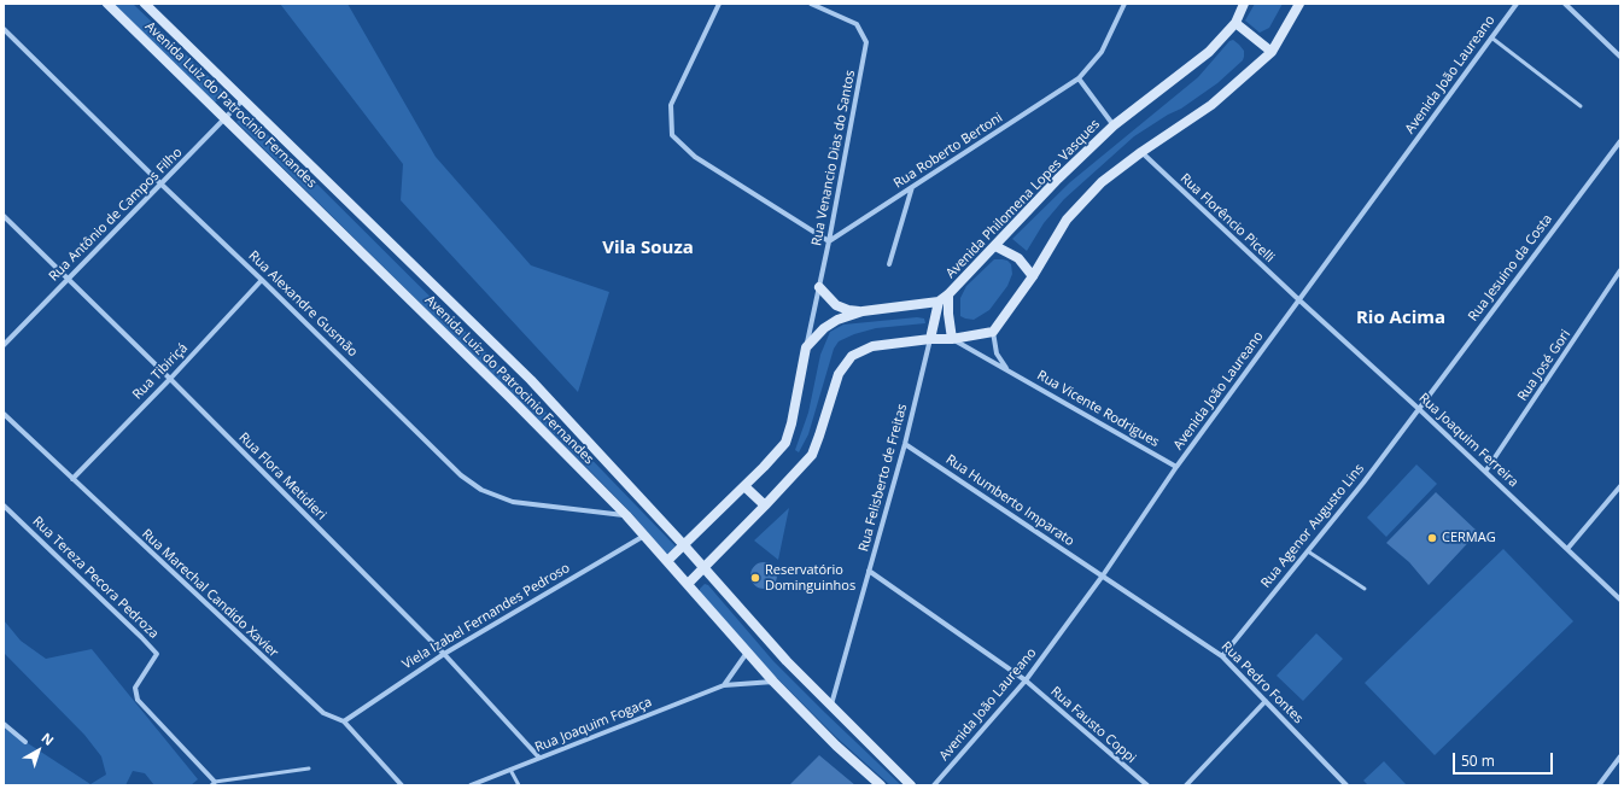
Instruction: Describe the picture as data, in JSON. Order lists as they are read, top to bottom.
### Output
{
  "streets": {
    "main road": ["Avenida Luiz do Patrocinio Fernandes", "Avenida Philomena Lopes Vasques"],
    "street": [
      "Avenida João Laureano",
      "Rua Roberto Bertoni",
      "Rua Venancio Dias do Santos",
      "Rua Antônio de Campos Filho",
      "Rua Florêncio Picelli",
      "Rua Jesuino da Costa",
      "Rua Alexandre Gusmão",
      "Rua José Gori",
      "Rua Tibiriçá",
      "Rua Vicente Rodrigues",
      "Rua Joaquim Ferreira",
      "Rua Flora Metidieri",
      "Rua Felisberto de Freitas",
      "Rua Humberto Imparato",
      "Rua Agenor Augusto Lins",
      "Rua Tereza Pecora Pedroza",
      "Rua Marechal Candido Xavier",
      "Viela Izabel Fernandes Pedroso",
      "Rua Pedro Fontes",
      "Rua Joaquim Fogaça",
      "Rua Fausto Coppi"
    ]
  },
  "crossings": [
    ["Avenida João Laureano", "Rua Florêncio Picelli"],
    ["Avenida João Laureano", "Rua Vicente Rodrigues"],
    ["Avenida João Laureano", "Rua Joaquim Ferreira"],
    ["Avenida João Laureano", "Rua Humberto Imparato"],
    ["Avenida João Laureano", "Rua Pedro Fontes"],
    ["Avenida João Laureano", "Rua Fausto Coppi"],
    ["Avenida Luiz do Patrocinio Fernandes", "Rua Antônio de Campos Filho"],
    ["Avenida Luiz do Patrocinio Fernandes", "Rua Alexandre Gusmão"],
    ["Avenida Luiz do Patrocinio Fernandes", "Rua Felisberto de Freitas"],
    ["Avenida Luiz do Patrocinio Fernandes", "Viela Izabel Fernandes Pedroso"],
    ["Avenida Luiz do Patrocinio Fernandes", "Rua Joaquim Fogaça"],
    ["Rua Roberto Bertoni", "Rua Venancio Dias do Santos"],
    ["Rua Venancio Dias do Santos", "Avenida Philomena Lopes Vasques"],
    ["Rua Antônio de Campos Filho", "Rua Alexandre Gusmão"],
    ["Rua Antônio de Campos Filho", "Rua Flora Metidieri"],
    ["Rua Florêncio Picelli", "Rua Joaquim Ferreira"],
    ["Rua Jesuino da Costa", "Rua Joaquim Ferreira"],
    ["Rua Jesuino da Costa", "Rua Agenor Augusto Lins"],
    ["Rua Alexandre Gusmão", "Rua Tibiriçá"],
    ["Rua José Gori", "Rua Joaquim Ferreira"],
    ["Rua Tibiriçá", "Rua Flora Metidieri"],
    ["Rua Tibiriçá", "Rua Marechal Candido Xavier"],
    ["Rua Joaquim Ferreira", "Rua Agenor Augusto Lins"],
    ["Rua Flora Metidieri", "Viela Izabel Fernandes Pedroso"],
    ["Rua Flora Metidieri", "Rua Joaquim Fogaça"],
    ["Rua Felisberto de Freitas", "Rua Humberto Imparato"],
    ["Rua Felisberto de Freitas", "Rua Fausto Coppi"],
    ["Rua Humberto Imparato", "Rua Pedro Fontes"],
    ["Rua Agenor Augusto Lins", "Rua Pedro Fontes"],
    ["Rua Marechal Candido Xavier", "Viela Izabel Fernandes Pedroso"]
  ],
  "districts": ["Vila Souza", "Rio Acima"],
  "places": ["CERMAG", "Reservatório Dominguinhos"],
  "scale_bar": "50 m",
  "north": "top right"
}
